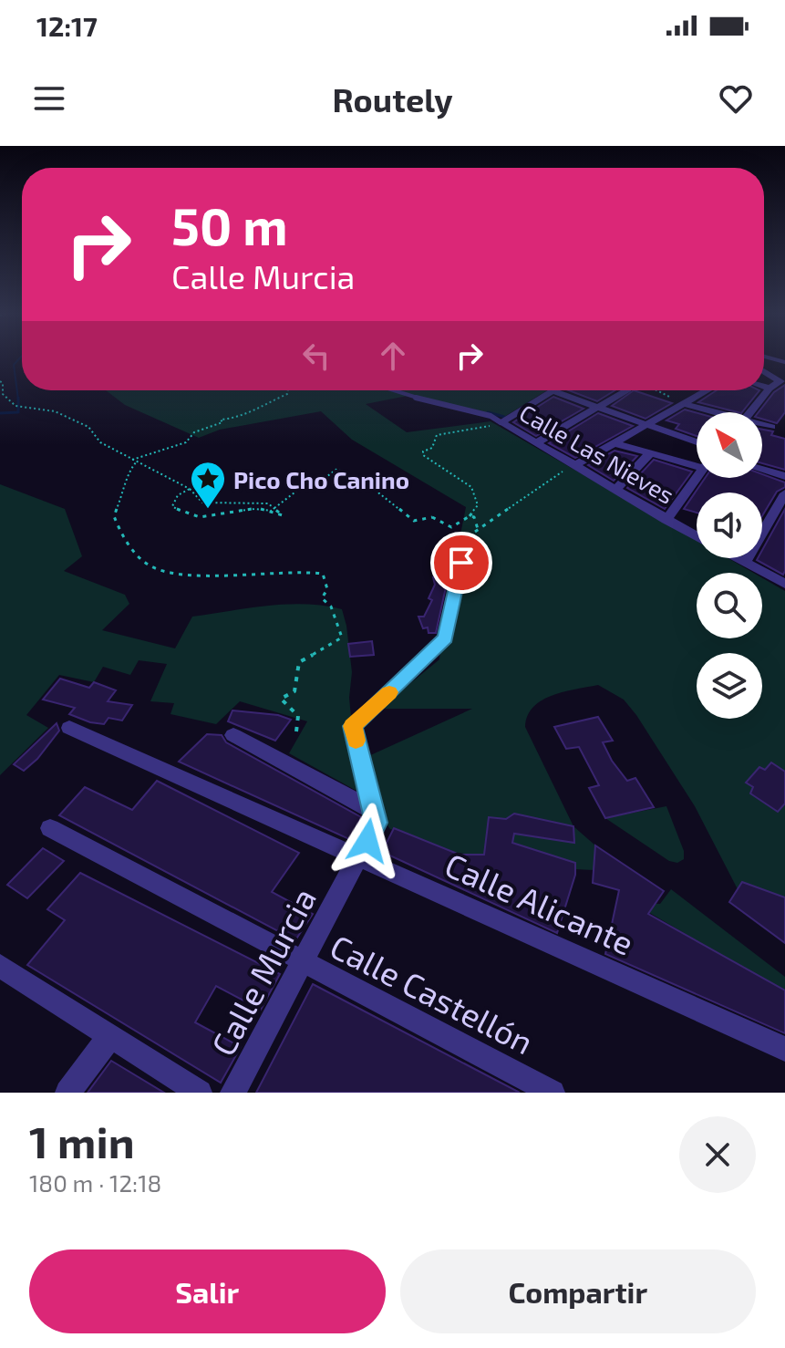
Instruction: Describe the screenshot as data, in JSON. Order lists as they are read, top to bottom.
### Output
{
  "streets": {
    "street": [
      "Calle Las Nieves",
      "Calle Alicante",
      "Calle Murcia",
      "Calle Castellón"
    ]
  },
  "crossings": [
    ["Calle Alicante", "Calle Murcia"],
    ["Calle Murcia", "Calle Castellón"]
  ],
  "places": {
    "place": ["Pico Cho Canino"]
  },
  "north": "top left",
  "page": {
    "status": "12:17",
    "header": "Routely",
    "turn": ["50 m", "Calle Murcia"],
    "heading": ["1 min", "180 m · 12:18"],
    "buttons": ["Salir", "Compartir"]
  }
}
